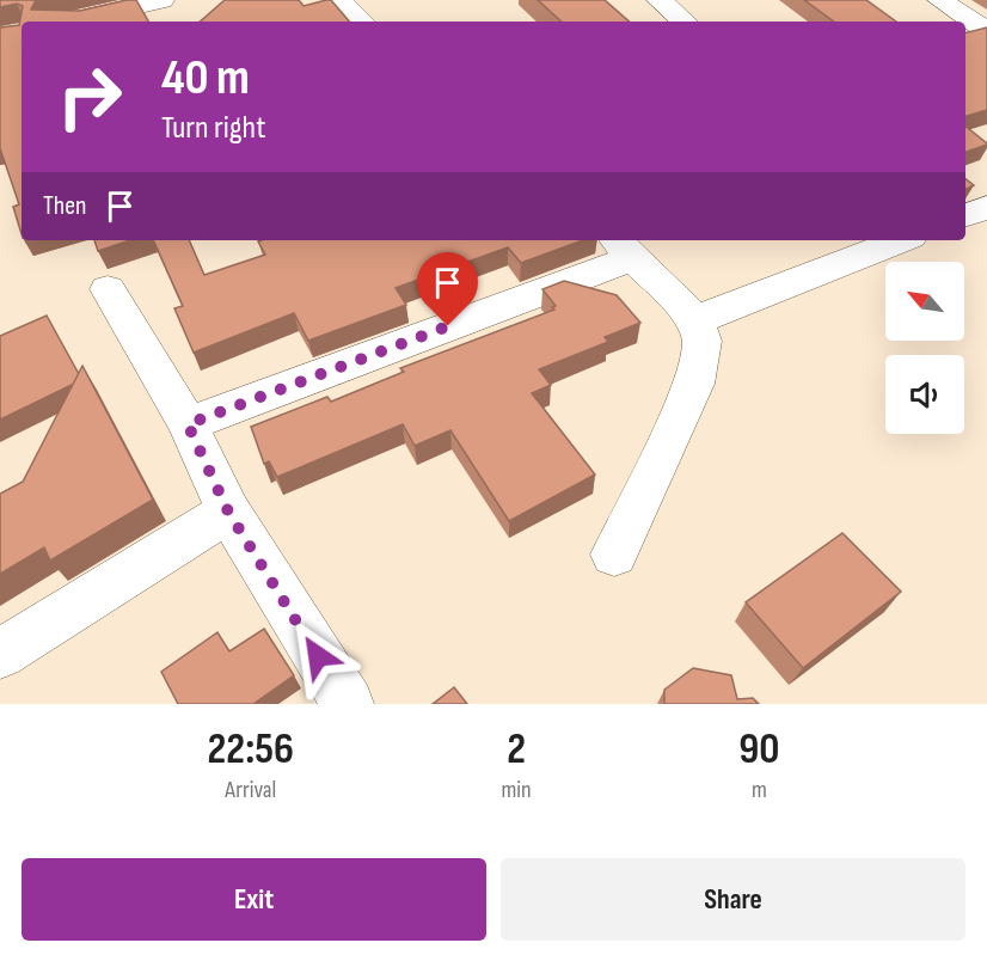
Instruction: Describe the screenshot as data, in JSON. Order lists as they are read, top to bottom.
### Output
{
  "north": "top left",
  "page": {
    "turn": ["40 m", "Turn right"],
    "then": "Then",
    "eta": [
      "22:56",
      "Arrival",
      "2",
      "min",
      "90",
      "m"
    ],
    "buttons": ["Exit", "Share"]
  }
}
